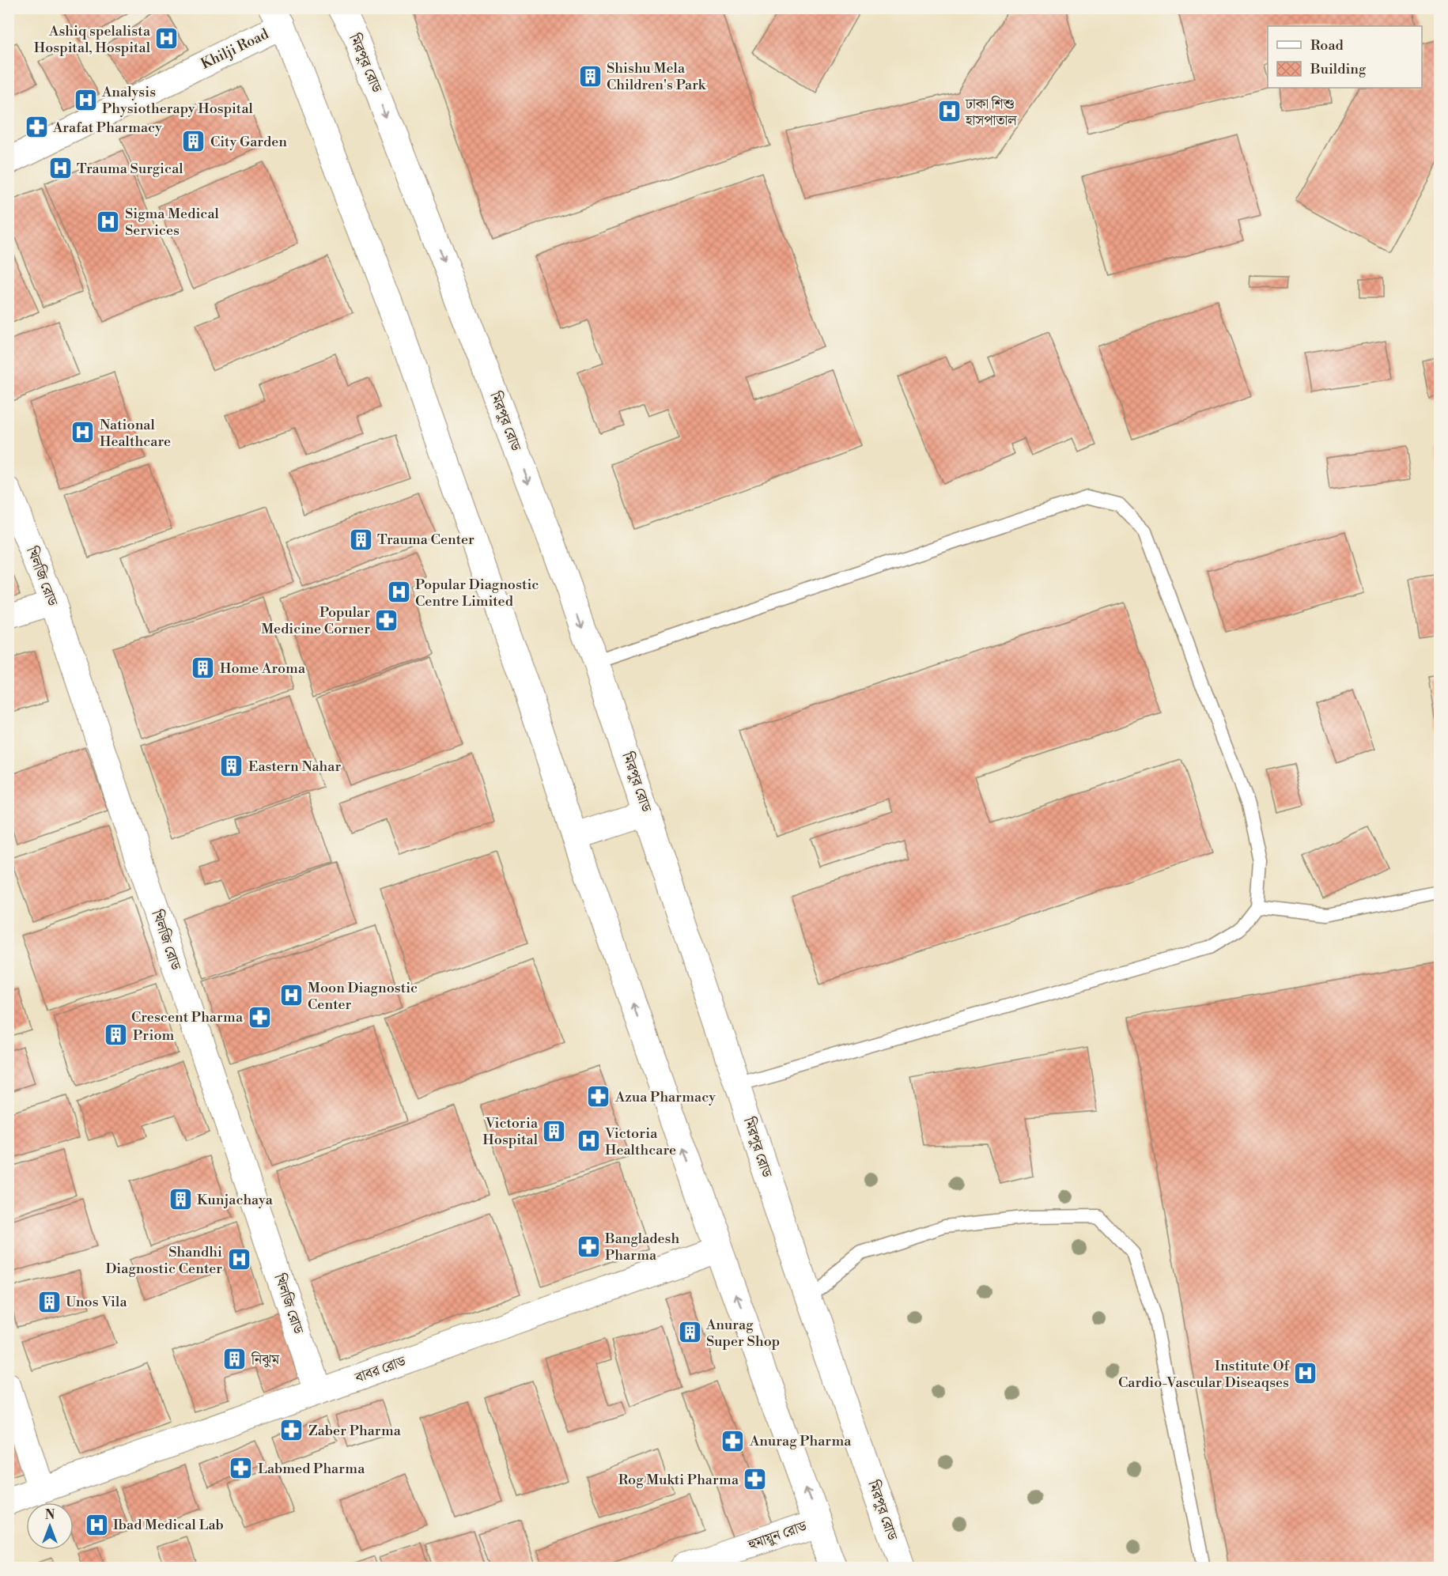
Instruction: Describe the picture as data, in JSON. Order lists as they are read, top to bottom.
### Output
{
  "streets": {
    "main road": [
      "Khilji Road",
      "মিরপুর রোড",
      "খিলজি রোড",
      "বাবর রোড",
      "হুমায়ুন রোড"
    ]
  },
  "crossings": [
    ["খিলজি রোড", "বাবর রোড"]
  ],
  "places": {
    "hospital": [
      "Ashiq spelalista Hospital, Hospital",
      "Analysis Physiotherapy Hospital",
      "ঢাকা শিশু হাসপাতাল",
      "Trauma Surgical",
      "Sigma Medical Services",
      "National Healthcare",
      "Popular Diagnostic Centre Limited",
      "Moon Diagnostic Center",
      "Victoria Healthcare",
      "Shandhi Diagnostic Center",
      "Institute Of Cardio-Vascular Diseaqses",
      "Ibad Medical Lab"
    ],
    "building": [
      "Shishu Mela Children's Park",
      "City Garden",
      "Trauma Center",
      "Home Aroma",
      "Eastern Nahar",
      "Priom",
      "Victoria Hospital",
      "Kunjachaya",
      "Unos Vila",
      "Anurag Super Shop",
      "নিঝুম"
    ],
    "pharmacy": [
      "Arafat Pharmacy",
      "Popular Medicine Corner",
      "Crescent Pharma",
      "Azua Pharmacy",
      "Bangladesh Pharma",
      "Zaber Pharma",
      "Anurag Pharma",
      "Labmed Pharma",
      "Rog Mukti Pharma"
    ]
  },
  "legend": ["Road", "Building"],
  "north": "top"
}
